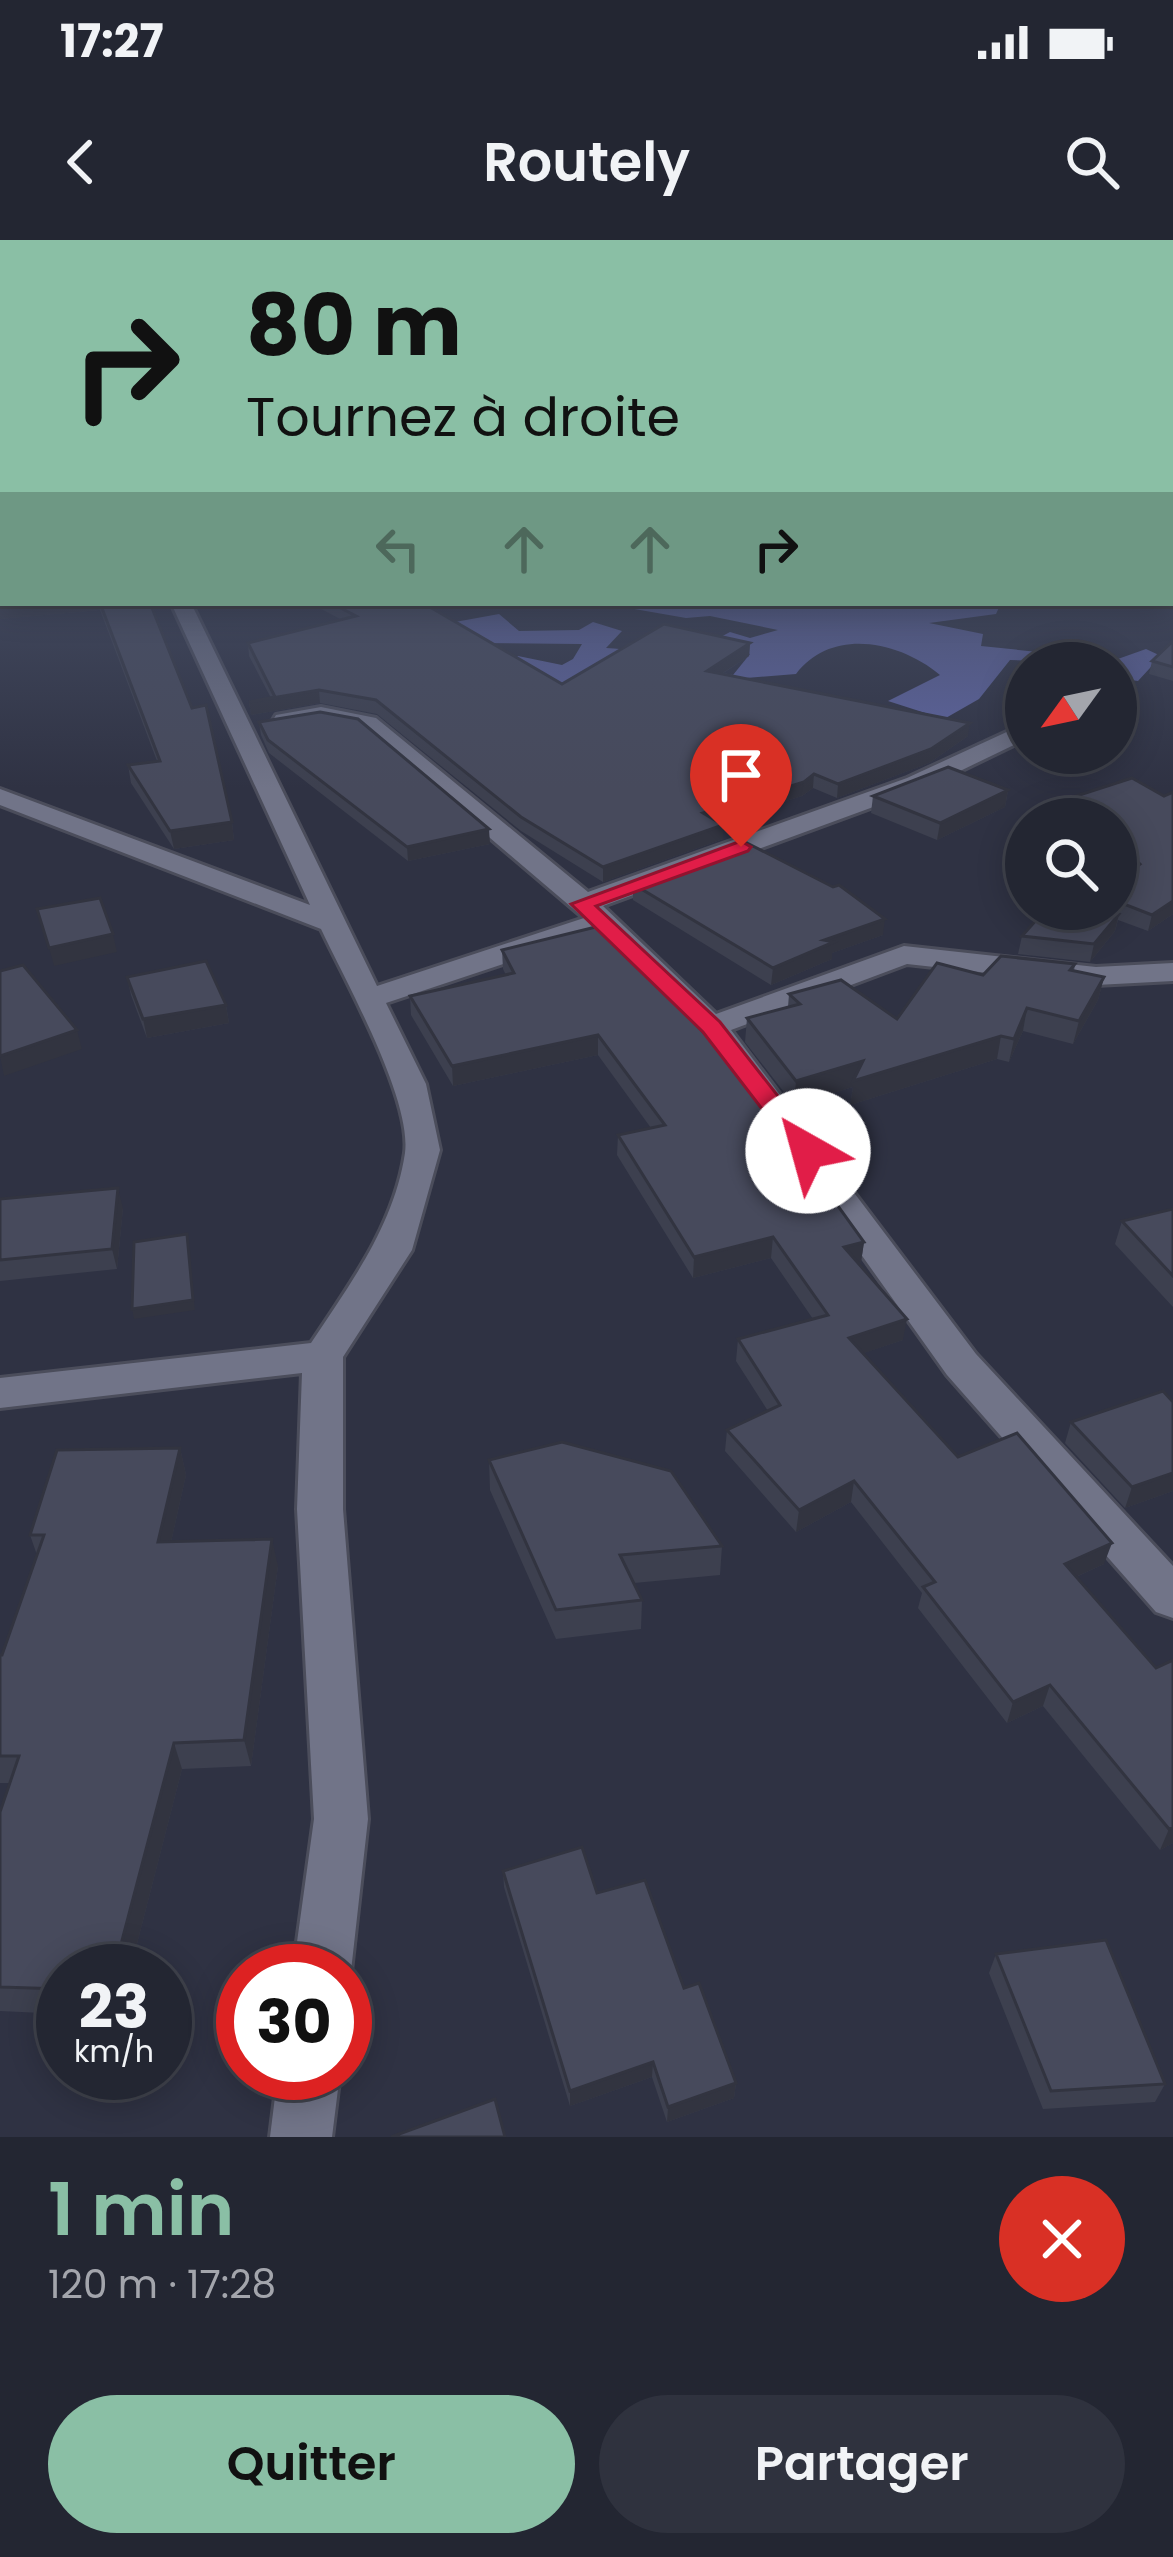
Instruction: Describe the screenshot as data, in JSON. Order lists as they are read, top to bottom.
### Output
{
  "north": "bottom left",
  "page": {
    "status": "17:27",
    "header": "Routely",
    "turn": ["80 m", "Tournez à droite"],
    "speed": "23 km/h",
    "limit": "30",
    "heading": ["1 min", "120 m · 17:28"],
    "buttons": ["Quitter", "Partager"]
  }
}
